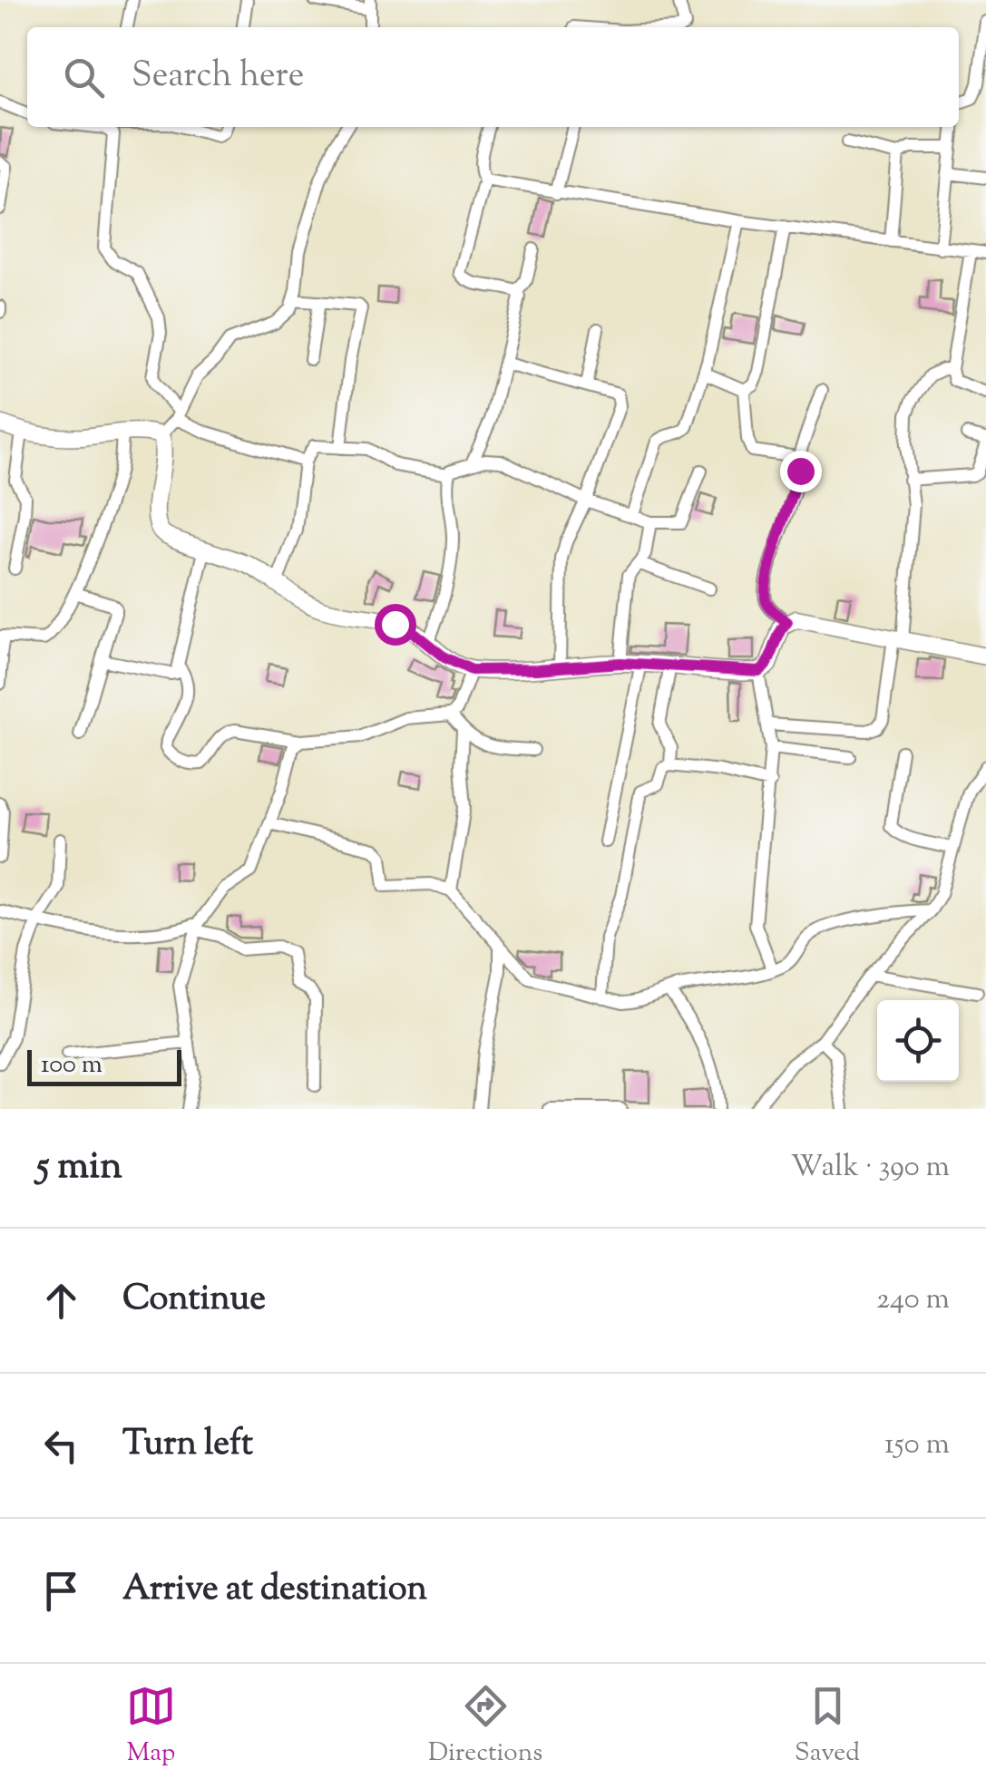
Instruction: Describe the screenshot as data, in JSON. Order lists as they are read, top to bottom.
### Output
{
  "scale_bar": "100 m",
  "page": {
    "search": "Search here",
    "scale": "100 m",
    "heading": ["5 min", "Walk · 390 m"],
    "list": [
      ["Continue", "240 m"],
      ["Turn left", "150 m"],
      "Arrive at destination"
    ],
    "nav": ["Map", "Directions", "Saved"]
  }
}
